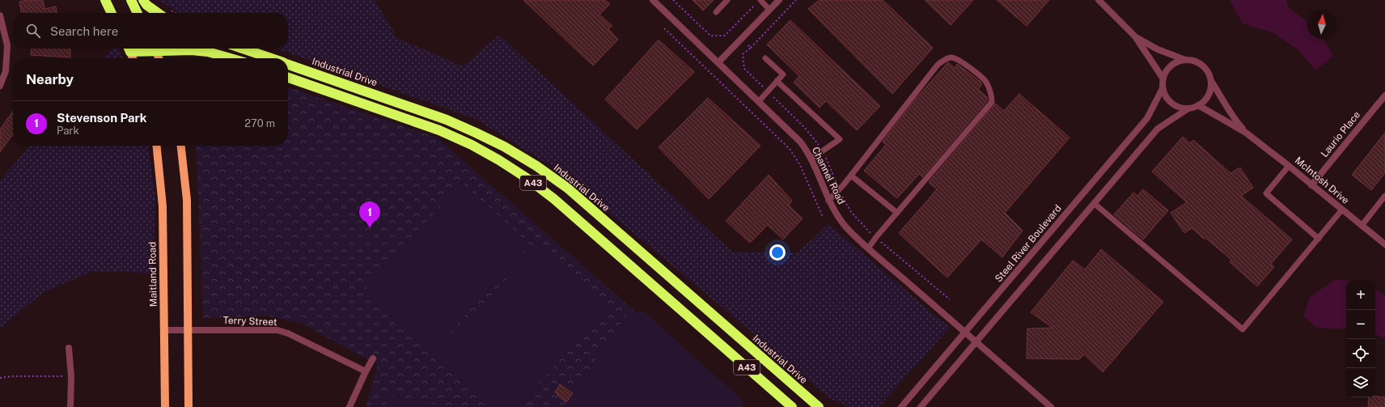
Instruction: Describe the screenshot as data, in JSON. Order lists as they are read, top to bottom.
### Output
{
  "streets": {
    "highway": ["Industrial Drive", "A43"],
    "main road": ["Maitland Road"],
    "street": [
      "Laurio Place",
      "Channel Road",
      "McIntosh Drive",
      "Steel River Boulevard",
      "Terry Street"
    ]
  },
  "crossings": [
    ["Laurio Place", "McIntosh Drive"],
    ["Channel Road", "Steel River Boulevard"],
    ["McIntosh Drive", "Steel River Boulevard"],
    ["Maitland Road", "Terry Street"]
  ],
  "north": "top",
  "page": {
    "search": "Search here",
    "heading": "Nearby",
    "list": [
      {
        "mark": "1",
        "name": "Stevenson Park",
        "note": "Park",
        "value": "270 m"
      }
    ],
    "pins": "1",
    "map_buttons": ["+", "−"]
  }
}
